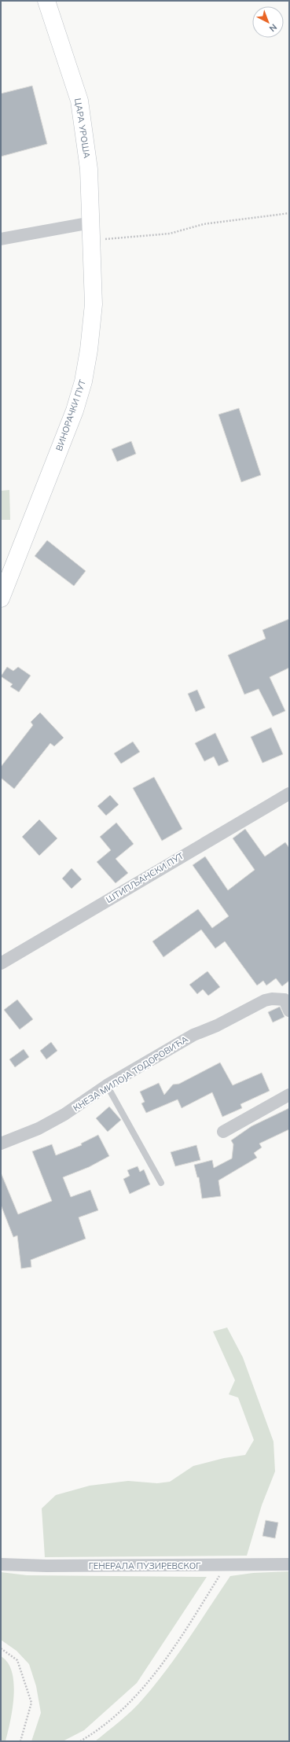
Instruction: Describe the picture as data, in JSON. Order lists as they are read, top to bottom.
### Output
{
  "streets": {
    "street": [
      "ЦАРА УРОША",
      "ВИНОРАЧКИ ПУТ",
      "ШТИПЉАНСКИ ПУТ",
      "КНЕЗА МИЛОЈА ТОДОРОВИЋА",
      "ГЕНЕРАЛА ПУЗИРЕВСКОГ"
    ]
  },
  "crossings": [
    ["ЦАРА УРОША", "ВИНОРАЧКИ ПУТ"]
  ],
  "north": "bottom right"
}
